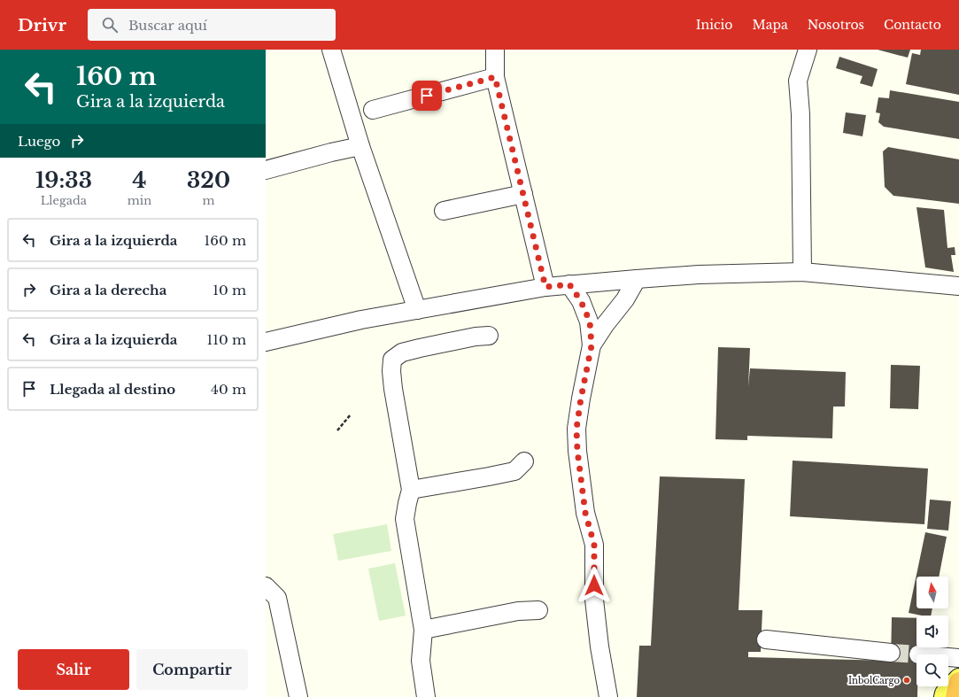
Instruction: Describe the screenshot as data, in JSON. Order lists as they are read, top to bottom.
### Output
{
  "places": ["InbolCargo"],
  "north": "top",
  "page": {
    "header": "Drivr",
    "search": "Buscar aquí",
    "nav": [
      "Inicio",
      "Mapa",
      "Nosotros",
      "Contacto"
    ],
    "turn": ["160 m", "Gira a la izquierda"],
    "then": "Luego",
    "eta": [
      "19:33",
      "Llegada",
      "4",
      "min",
      "320",
      "m"
    ],
    "list": [
      {
        "name": "Gira a la izquierda",
        "value": "160 m"
      },
      {
        "name": "Gira a la derecha",
        "value": "10 m"
      },
      {
        "name": "Gira a la izquierda",
        "value": "110 m"
      },
      {
        "name": "Llegada al destino",
        "value": "40 m"
      }
    ],
    "buttons": ["Salir", "Compartir"]
  }
}
